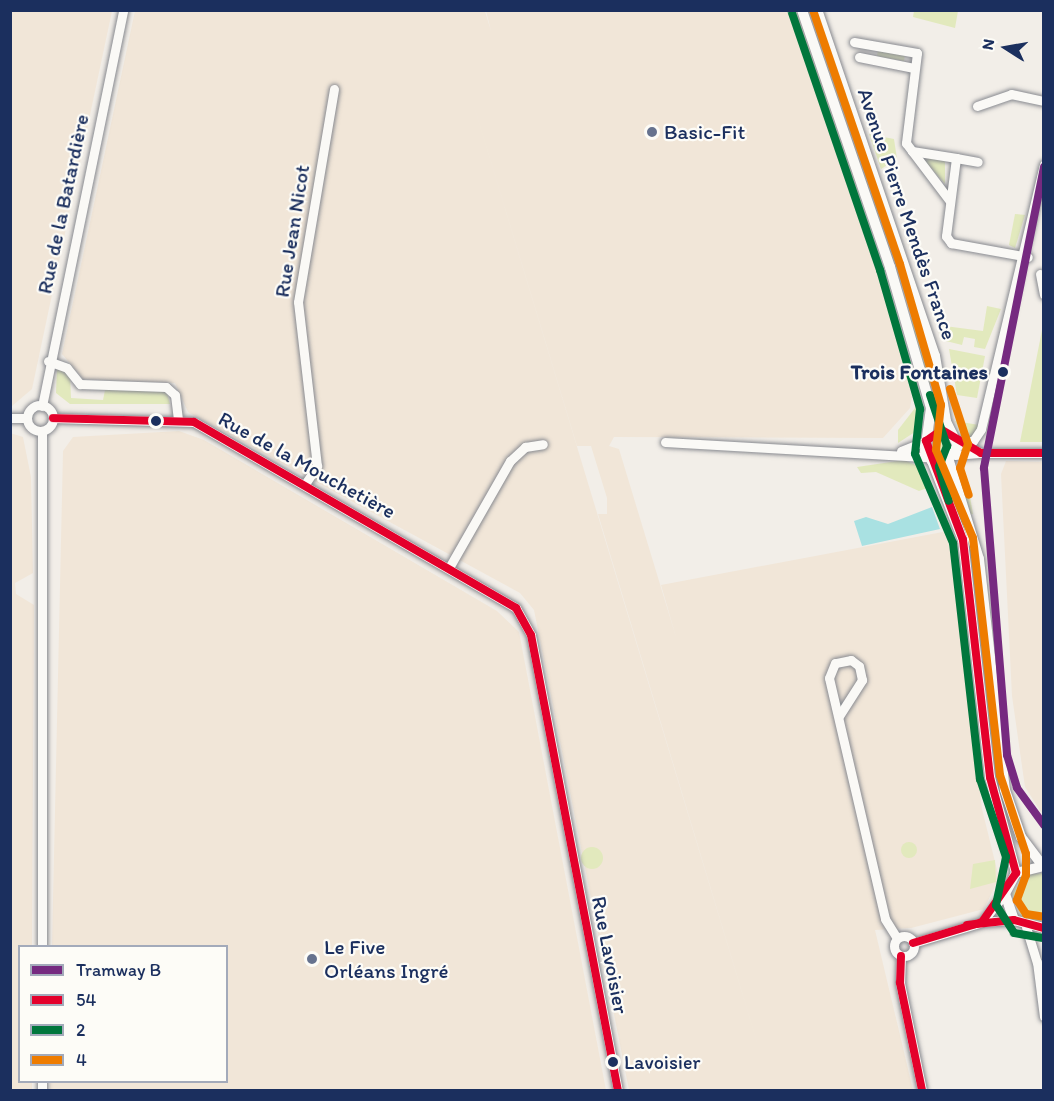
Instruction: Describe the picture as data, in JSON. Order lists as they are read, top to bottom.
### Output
{
  "streets": {
    "main road": ["Avenue Pierre Mendès France"],
    "street": [
      "Rue de la Batardière",
      "Rue Jean Nicot",
      "Rue de la Mouchetière",
      "Rue Lavoisier"
    ]
  },
  "crossings": [
    ["Rue de la Batardière", "Rue de la Mouchetière"],
    ["Rue Jean Nicot", "Rue de la Mouchetière"],
    ["Rue de la Mouchetière", "Rue Lavoisier"]
  ],
  "places": [
    "Basic-Fit",
    "Trois Fontaines",
    "Le Five Orléans Ingré",
    "Lavoisier"
  ],
  "lines": [
    "transit line 4",
    "transit line 2",
    "tram line B",
    "transit line 54"
  ],
  "legend": [
    "Tramway B",
    "54",
    "2",
    "4"
  ],
  "north": "left"
}
